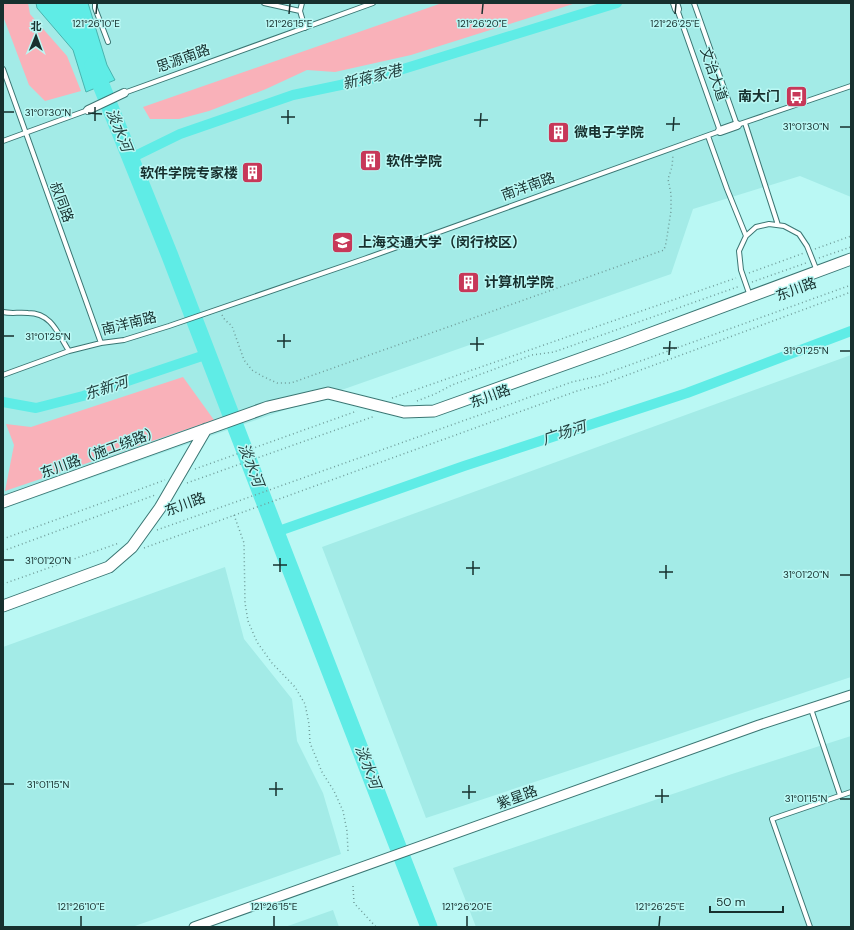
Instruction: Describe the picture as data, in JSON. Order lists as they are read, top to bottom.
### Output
{
  "streets": {
    "main road": ["东川路", "东川路（施工绕路）"],
    "street": ["思源南路", "南洋南路", "紫星路"],
    "lane": ["文治大道", "叔同路"]
  },
  "crossings": [
    ["思源南路", "叔同路"],
    ["文治大道", "南洋南路"],
    ["南洋南路", "叔同路"],
    ["东川路", "东川路（施工绕路）"]
  ],
  "water": [
    "新蒋家港",
    "淡水河",
    "东新河",
    "广场河"
  ],
  "places": {
    "bus stop": ["南大门"],
    "building": [
      "微电子学院",
      "软件学院",
      "软件学院专家楼",
      "计算机学院"
    ],
    "school or university": ["上海交通大学（闵行校区）"]
  },
  "scale_bar": "50 m",
  "north": "top",
  "coordinates": [
    "121°26'10\"E",
    "121°26'15\"E",
    "121°26'20\"E",
    "121°26'25\"E",
    "31°01'30\"N",
    "31°01'25\"N",
    "31°01'20\"N",
    "31°01'15\"N"
  ]
}
